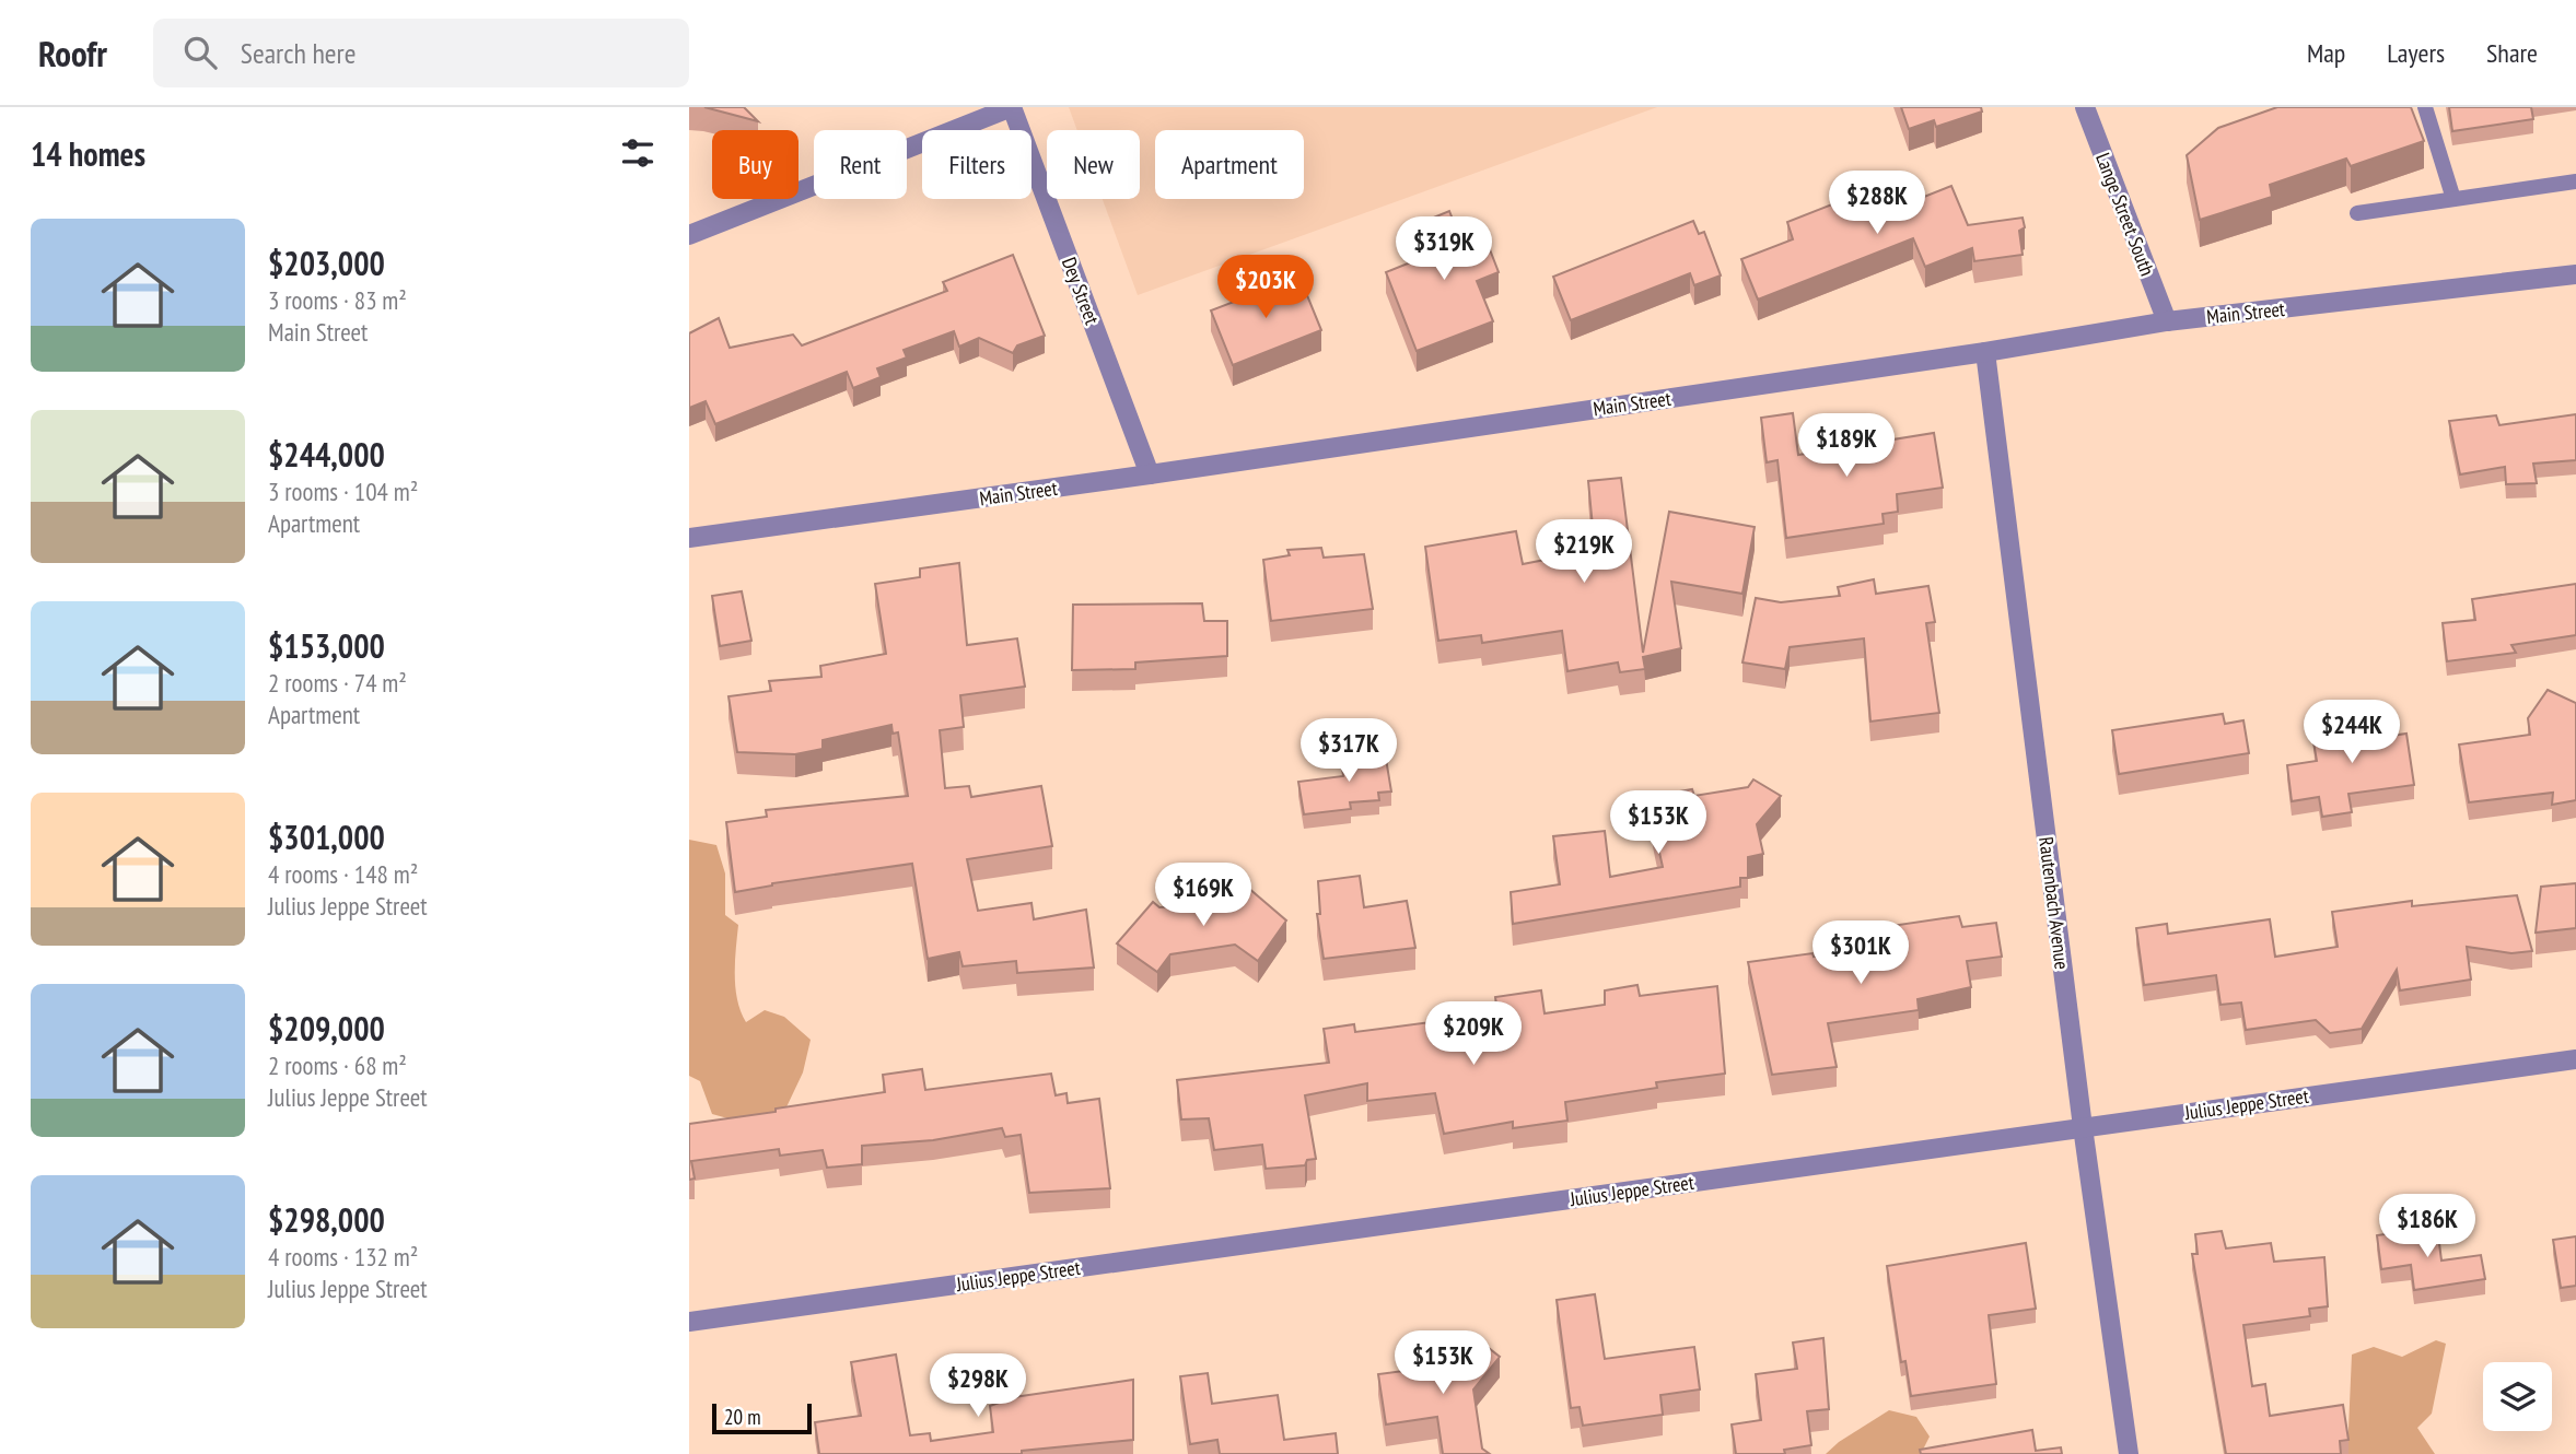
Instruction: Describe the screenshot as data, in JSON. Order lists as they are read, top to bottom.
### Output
{
  "streets": {
    "street": [
      "Lange Street South",
      "Dey Street",
      "Main Street",
      "Rautenbach Avenue",
      "Julius Jeppe Street"
    ]
  },
  "crossings": [
    ["Lange Street South", "Main Street"],
    ["Dey Street", "Main Street"],
    ["Main Street", "Rautenbach Avenue"],
    ["Rautenbach Avenue", "Julius Jeppe Street"]
  ],
  "scale_bar": "20 m",
  "page": {
    "header": "Roofr",
    "search": "Search here",
    "nav": ["Map", "Layers", "Share"],
    "heading": "14 homes",
    "chip": [
      "Buy",
      "Rent",
      "Filters",
      "New",
      "Apartment"
    ],
    "price": [
      "$288K",
      "$319K",
      "$203K",
      "$189K",
      "$219K",
      "$244K",
      "$317K",
      "$153K",
      "$169K",
      "$301K",
      "$209K",
      "$186K",
      "$153K",
      "$298K"
    ],
    "list": [
      {
        "name": "$203,000",
        "note": "3 rooms · 83 m² · Main Street"
      },
      {
        "name": "$244,000",
        "note": "3 rooms · 104 m² · Apartment"
      },
      {
        "name": "$153,000",
        "note": "2 rooms · 74 m² · Apartment"
      },
      {
        "name": "$301,000",
        "note": "4 rooms · 148 m² · Julius Jeppe Street"
      },
      {
        "name": "$209,000",
        "note": "2 rooms · 68 m² · Julius Jeppe Street"
      },
      {
        "name": "$298,000",
        "note": "4 rooms · 132 m² · Julius Jeppe Street"
      }
    ],
    "scale": "20 m"
  }
}
